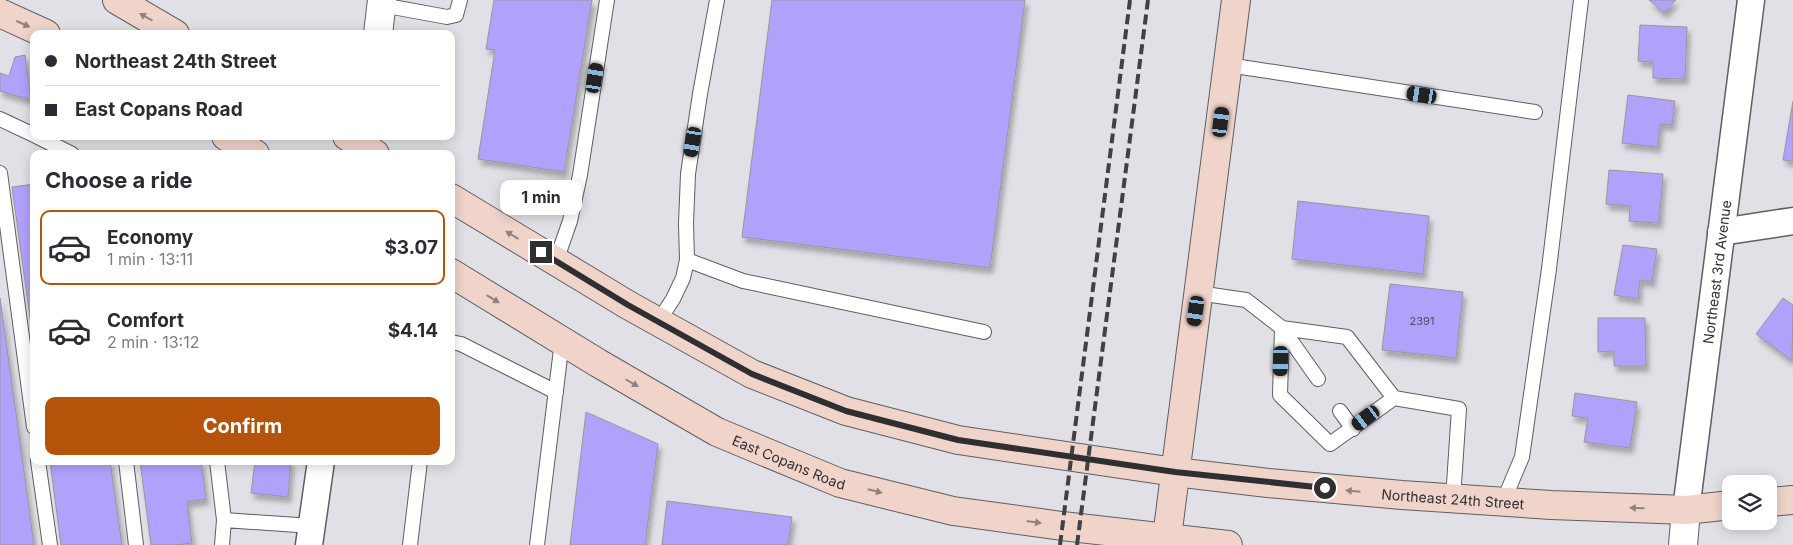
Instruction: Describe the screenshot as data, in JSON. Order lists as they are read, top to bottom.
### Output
{
  "streets": {
    "main road": ["East Copans Road", "Northeast 24th Street"],
    "street": ["Northeast 3rd Avenue"]
  },
  "crossings": [
    ["Northeast 3rd Avenue", "Northeast 24th Street"]
  ],
  "one_way": ["Northeast 24th Street"],
  "house_numbers": ["2391"],
  "page": {
    "banner": ["Northeast 24th Street", "East Copans Road"],
    "heading": "Choose a ride",
    "bubble": "1 min",
    "list": [
      {
        "name": "Economy",
        "note": "1 min · 13:11",
        "value": "$3.07"
      },
      {
        "name": "Comfort",
        "note": "2 min · 13:12",
        "value": "$4.14"
      }
    ],
    "buttons": "Confirm"
  }
}
